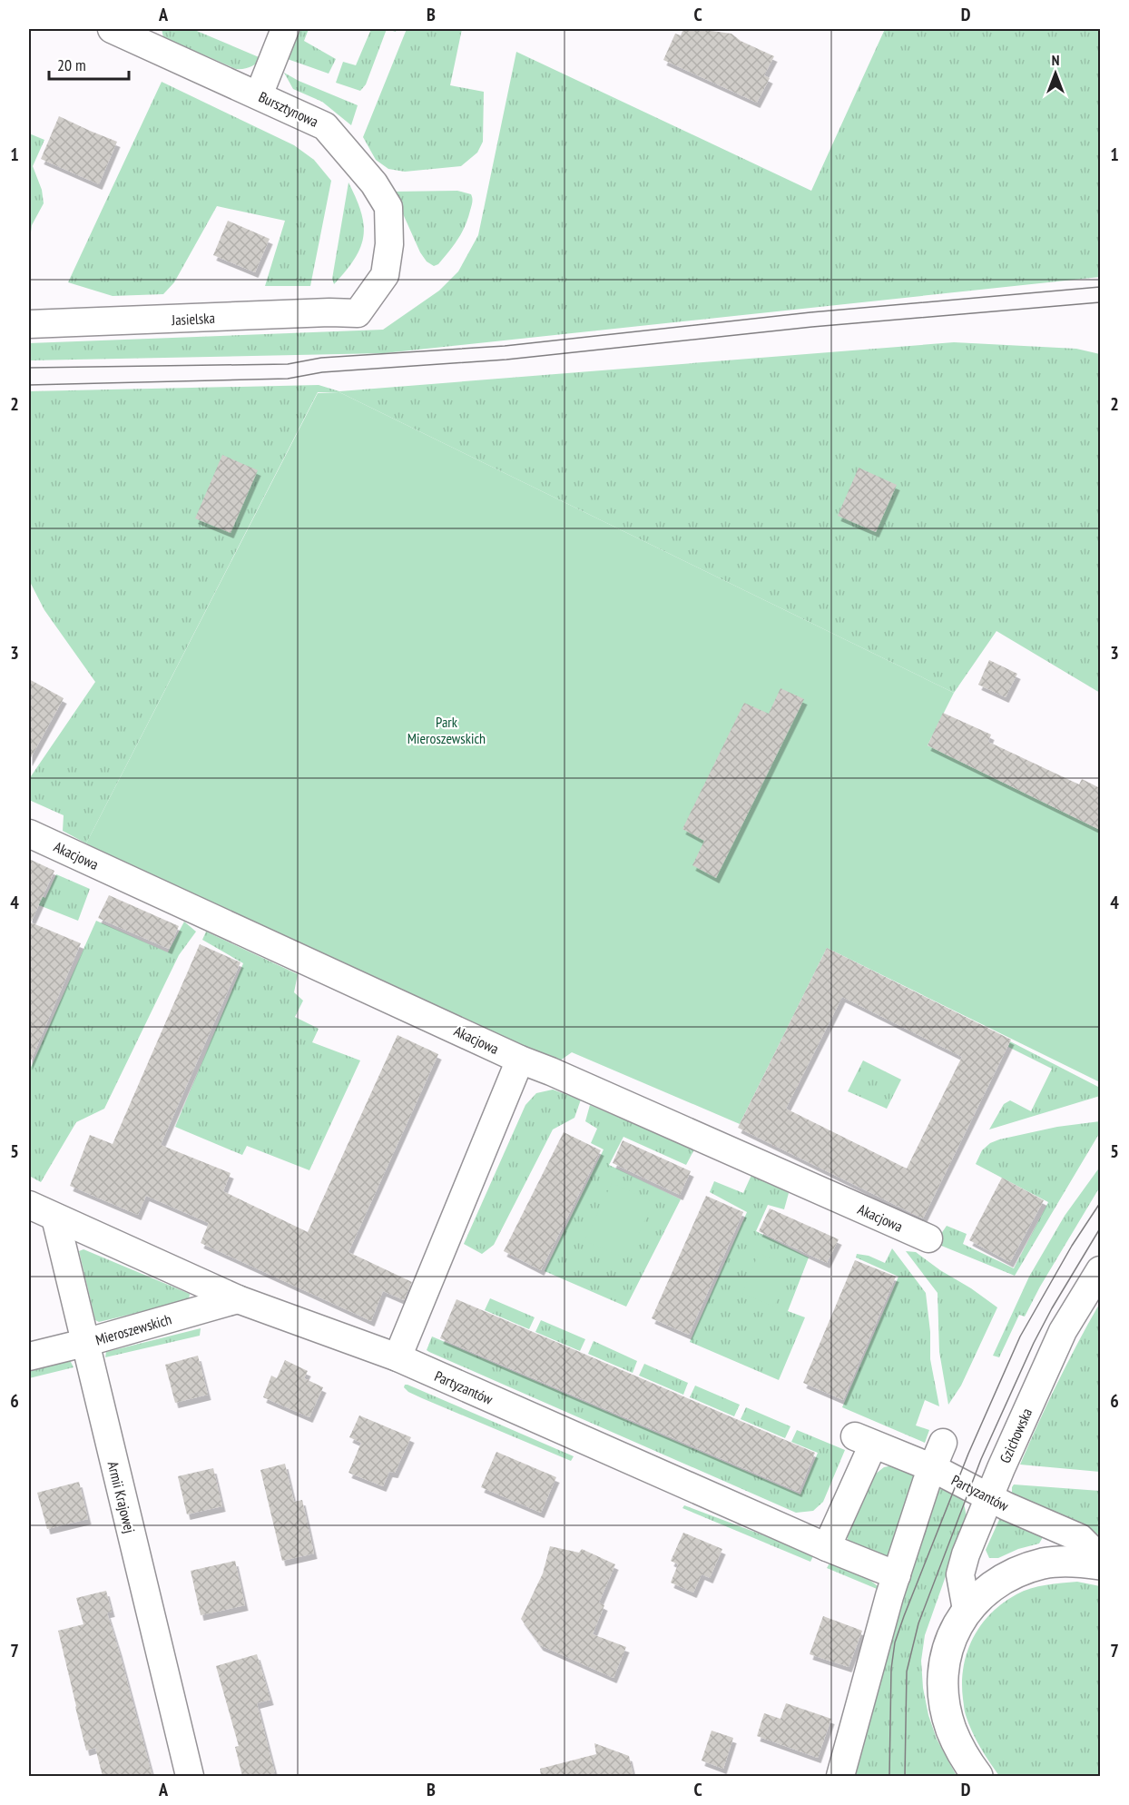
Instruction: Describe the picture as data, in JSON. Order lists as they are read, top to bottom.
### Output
{
  "streets": {
    "street": [
      "Bursztynowa",
      "Jasielska",
      "Akacjowa",
      "Mieroszewskich",
      "Partyzantów",
      "Gzichowska",
      "Armii Krajowej"
    ]
  },
  "crossings": [
    ["Bursztynowa", "Jasielska"],
    ["Mieroszewskich", "Partyzantów"],
    ["Mieroszewskich", "Armii Krajowej"],
    ["Partyzantów", "Gzichowska"],
    ["Partyzantów", "Armii Krajowej"]
  ],
  "parks": ["Park Mieroszewskich"],
  "scale_bar": "20 m",
  "north": "top",
  "grid": {
    "columns": [
      "A",
      "B",
      "C",
      "D"
    ],
    "rows": [
      "1",
      "2",
      "3",
      "4",
      "5",
      "6",
      "7"
    ]
  }
}
